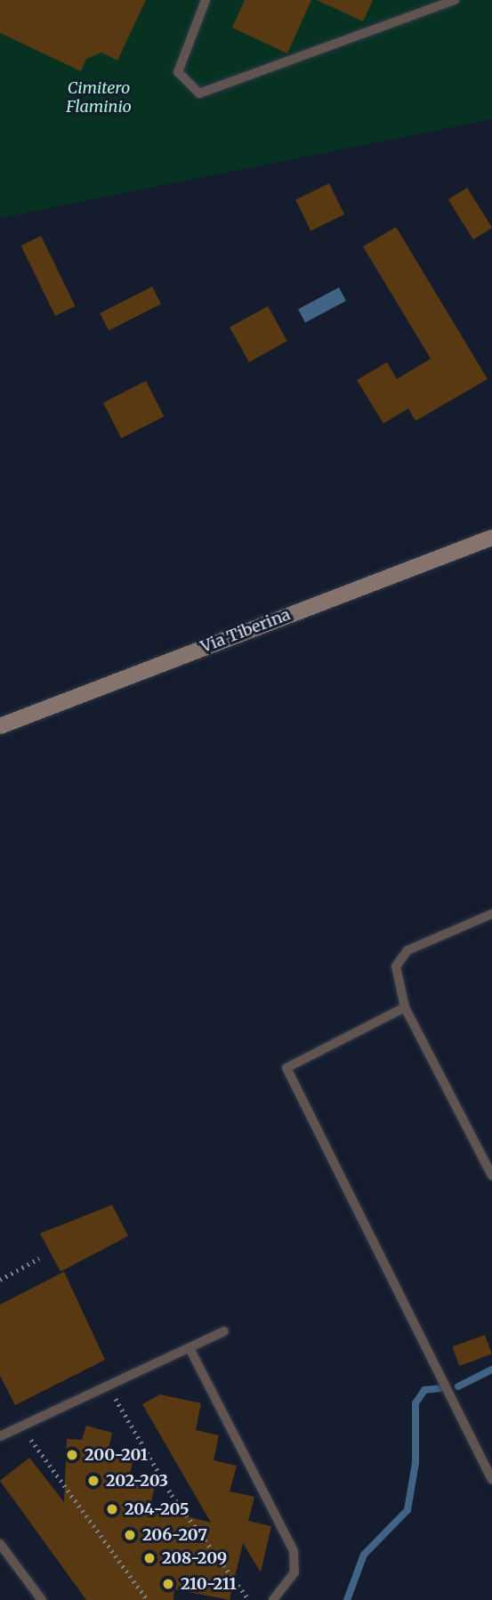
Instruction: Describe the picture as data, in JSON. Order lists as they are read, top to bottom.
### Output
{
  "streets": {
    "main road": ["Via Tiberina"]
  },
  "parks": ["Cimitero Flaminio"],
  "places": [
    "200-201",
    "202-203",
    "204-205",
    "206-207",
    "208-209",
    "210-211"
  ]
}
